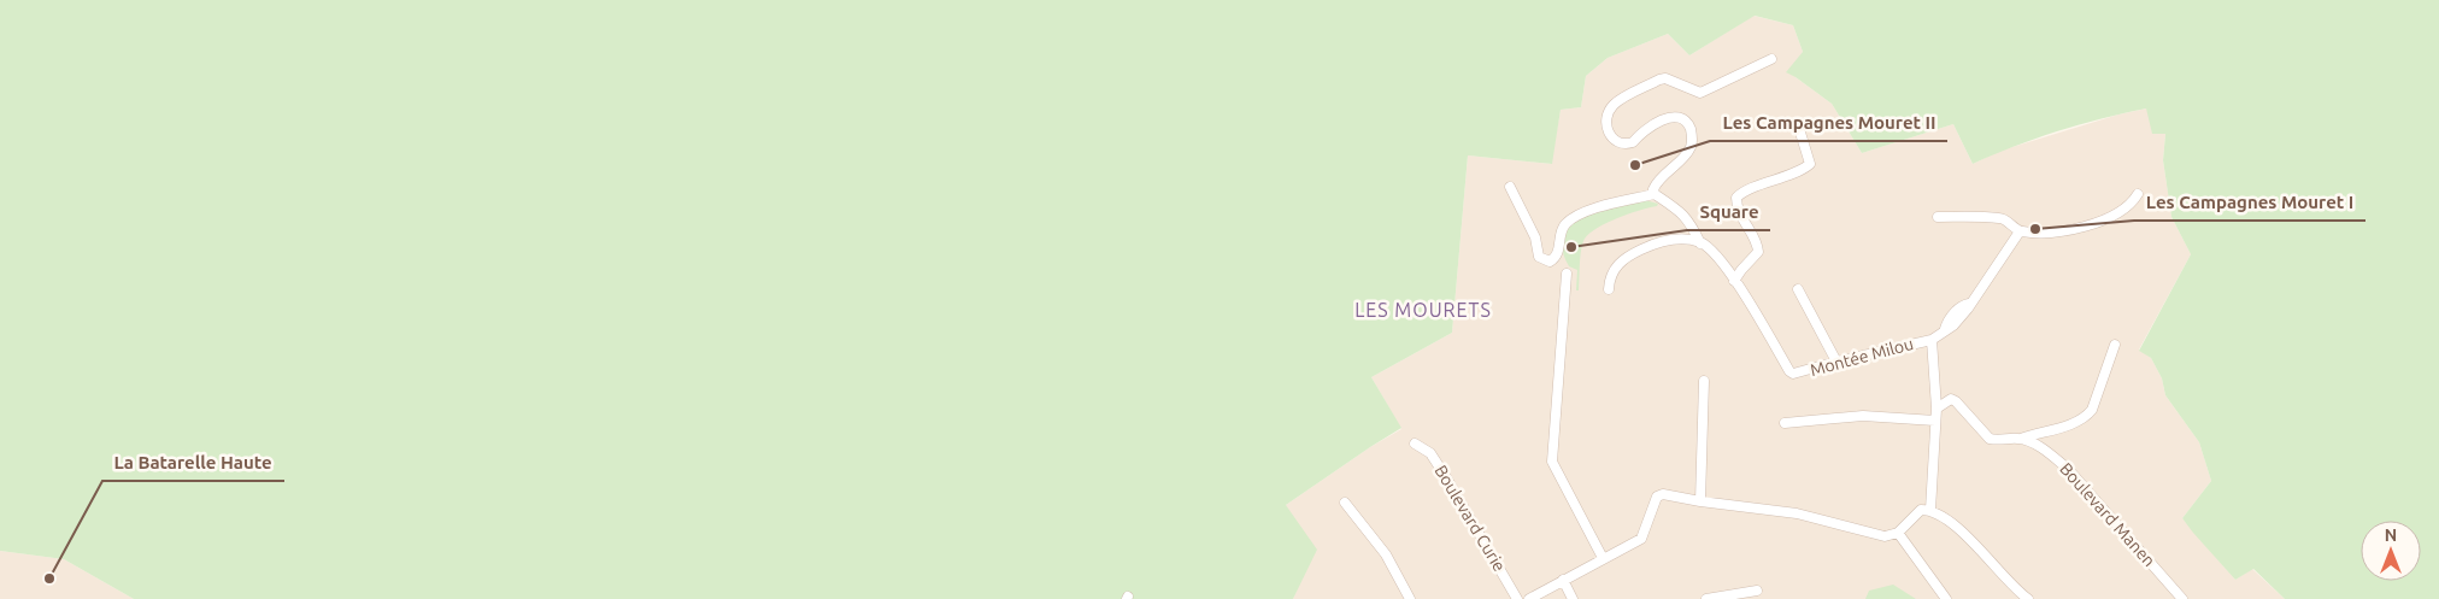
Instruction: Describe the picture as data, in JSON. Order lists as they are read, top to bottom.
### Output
{
  "streets": {
    "street": ["Montée Milou", "Boulevard Manen", "Boulevard Curie"]
  },
  "districts": ["LES MOURETS"],
  "places": [
    "Les Campagnes Mouret II",
    "Les Campagnes Mouret I",
    "Square",
    "La Batarelle Haute"
  ],
  "north": "top"
}
